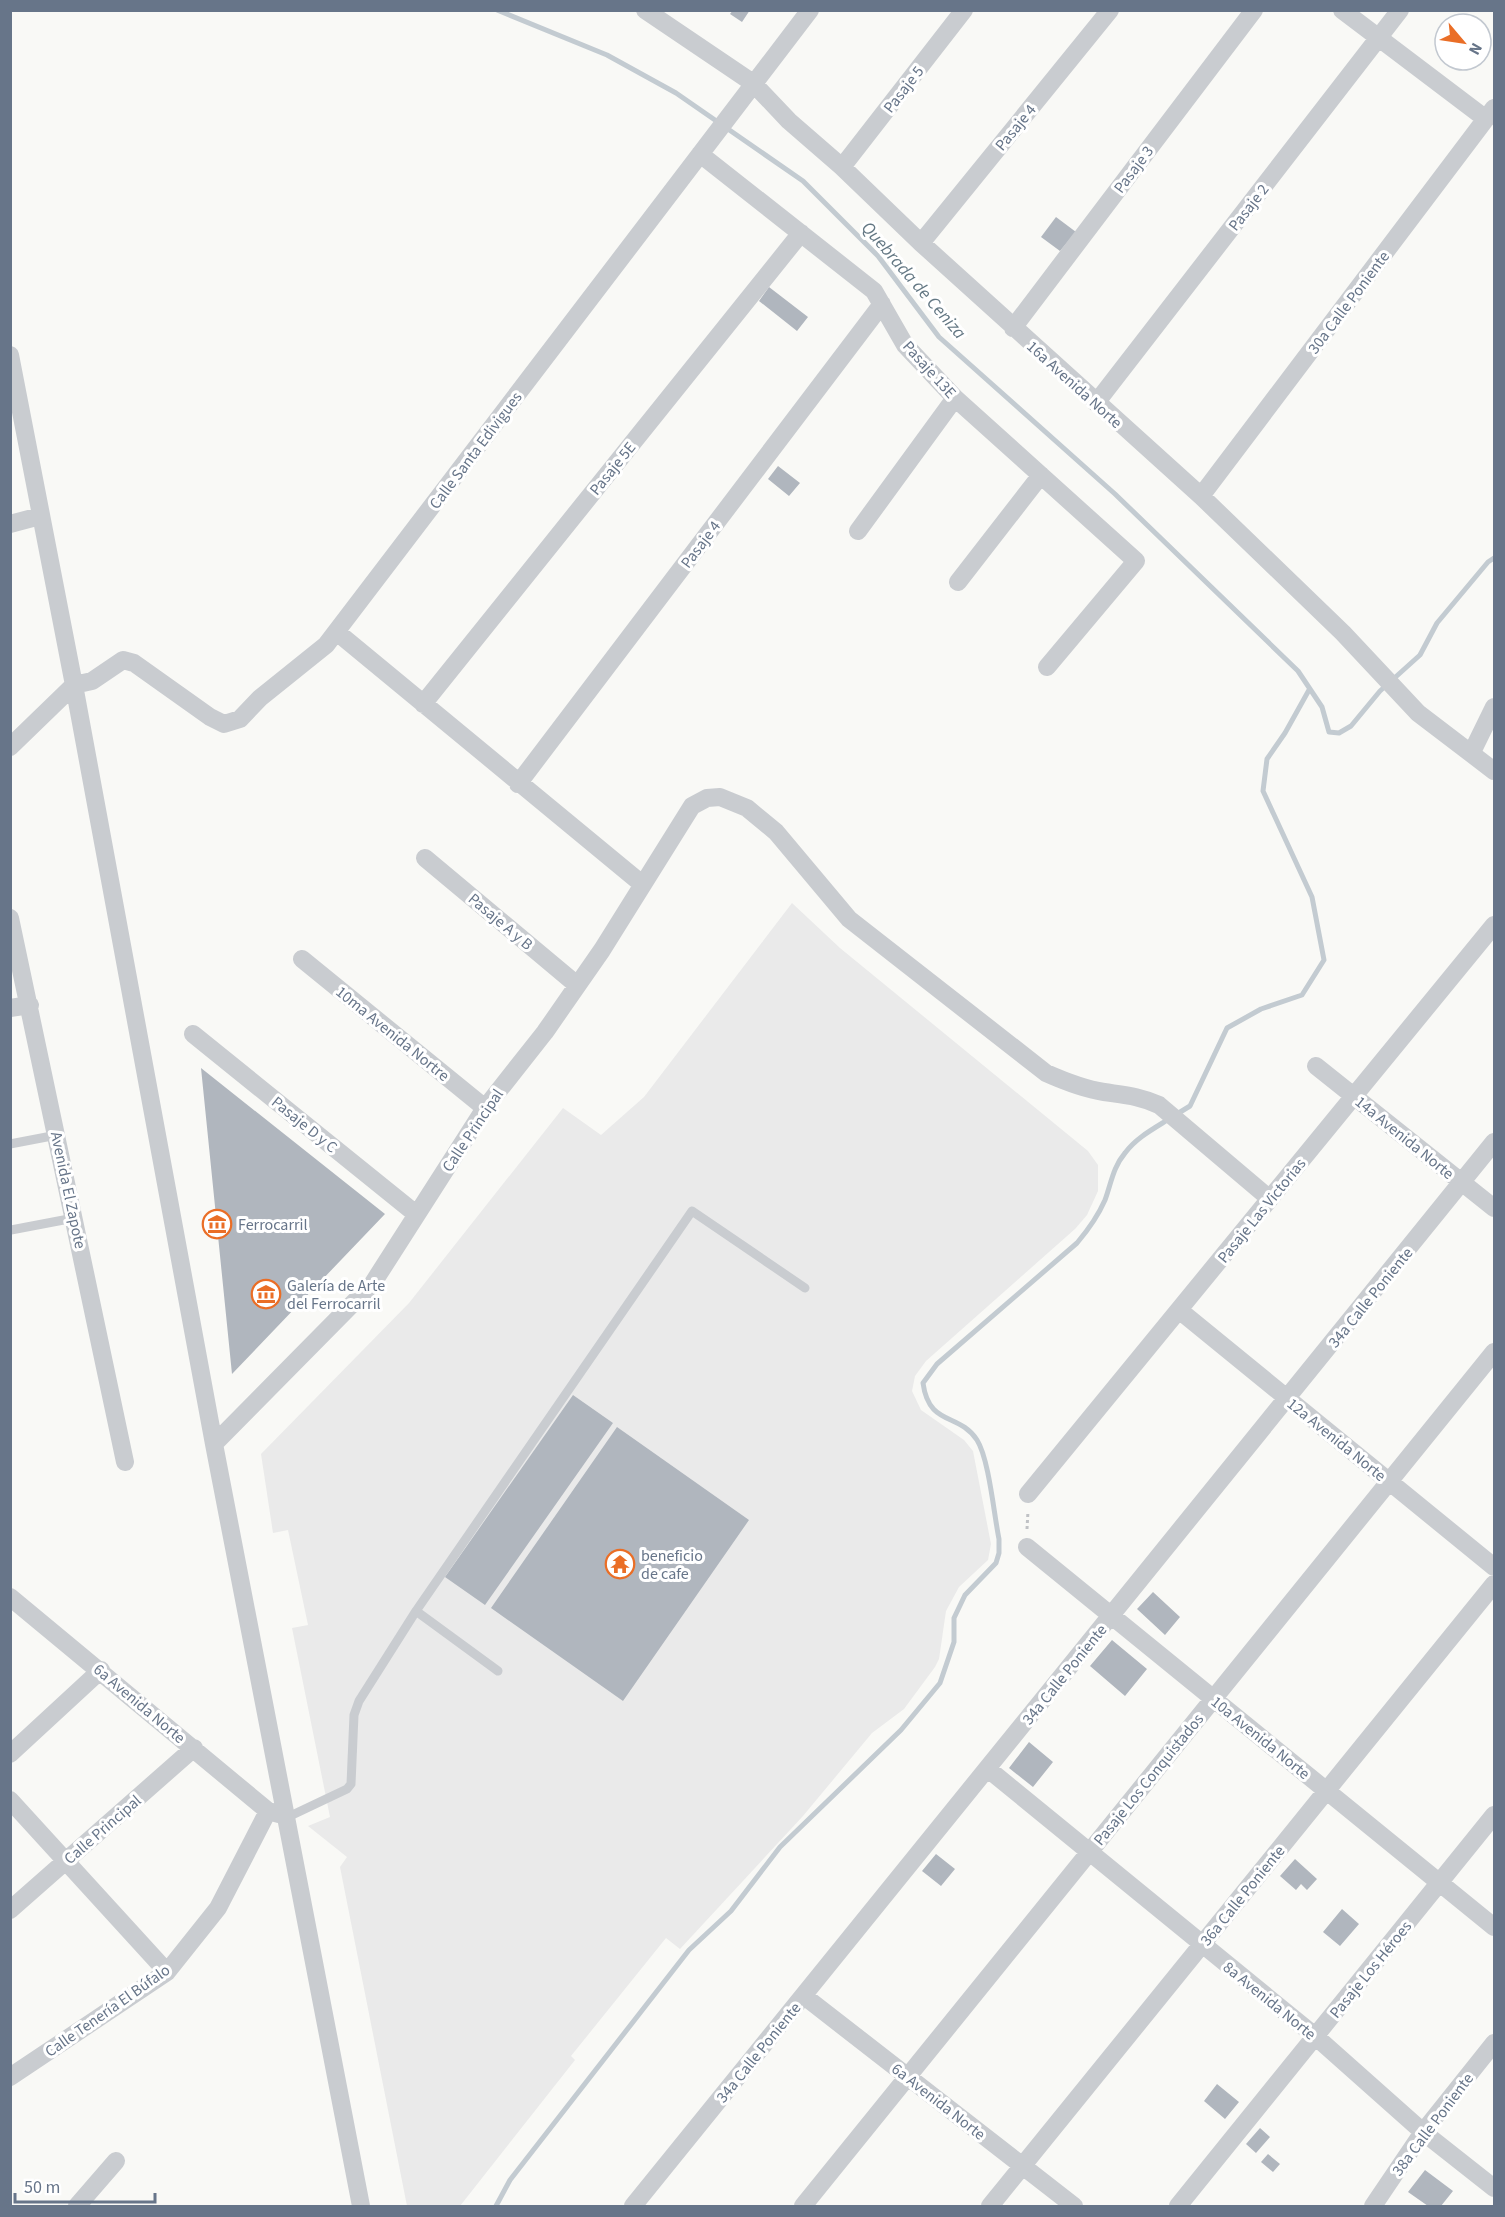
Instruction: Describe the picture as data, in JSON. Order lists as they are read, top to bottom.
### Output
{
  "streets": {
    "street": [
      "Pasaje 5",
      "Pasaje 4",
      "Pasaje 3",
      "Pasaje 2",
      "30a Calle Poniente",
      "Pasaje 13E",
      "16a Avenida Norte",
      "Calle Santa Edivigues",
      "Pasaje 5E",
      "Pasaje A y B",
      "10ma Avenida Nortre",
      "Pasaje D y C",
      "Calle Principal",
      "14a Avenida Norte",
      "Avenida El Zapote",
      "Pasaje Las Victorias",
      "34a Calle Poniente",
      "12a Avenida Norte",
      "6a Avenida Norte",
      "10a Avenida Norte",
      "Pasaje Los Conquistados",
      "36a Calle Poniente",
      "Pasaje Los Héroes",
      "8a Avenida Norte",
      "Calle Tenería El Búfalo",
      "38a Calle Poniente"
    ]
  },
  "crossings": [
    ["Pasaje 5", "16a Avenida Norte"],
    ["Pasaje 4", "Pasaje 13E"],
    ["Pasaje 4", "16a Avenida Norte"],
    ["Pasaje 3", "16a Avenida Norte"],
    ["Pasaje 2", "16a Avenida Norte"],
    ["30a Calle Poniente", "16a Avenida Norte"],
    ["Pasaje 13E", "Calle Santa Edivigues"],
    ["Pasaje 13E", "Pasaje 5E"],
    ["16a Avenida Norte", "Calle Santa Edivigues"],
    ["Pasaje A y B", "Calle Principal"],
    ["10ma Avenida Nortre", "Calle Principal"],
    ["Pasaje D y C", "Calle Principal"],
    ["Calle Principal", "Pasaje Las Victorias"],
    ["Calle Principal", "6a Avenida Norte"],
    ["14a Avenida Norte", "Pasaje Las Victorias"],
    ["14a Avenida Norte", "34a Calle Poniente"],
    ["Pasaje Las Victorias", "12a Avenida Norte"],
    ["34a Calle Poniente", "12a Avenida Norte"],
    ["34a Calle Poniente", "6a Avenida Norte"],
    ["34a Calle Poniente", "10a Avenida Norte"],
    ["34a Calle Poniente", "8a Avenida Norte"],
    ["12a Avenida Norte", "Pasaje Los Conquistados"],
    ["6a Avenida Norte", "Pasaje Los Conquistados"],
    ["6a Avenida Norte", "36a Calle Poniente"],
    ["6a Avenida Norte", "Calle Tenería El Búfalo"],
    ["10a Avenida Norte", "Pasaje Los Conquistados"],
    ["10a Avenida Norte", "36a Calle Poniente"],
    ["10a Avenida Norte", "Pasaje Los Héroes"],
    ["Pasaje Los Conquistados", "8a Avenida Norte"],
    ["36a Calle Poniente", "8a Avenida Norte"],
    ["Pasaje Los Héroes", "8a Avenida Norte"],
    ["8a Avenida Norte", "38a Calle Poniente"]
  ],
  "water": ["Quebrada de Ceniza"],
  "places": {
    "museum": ["Ferrocarril", "Galería de Arte del Ferrocarril"],
    "temple": ["beneficio de cafe"]
  },
  "scale_bar": "50 m",
  "north": "bottom right"
}
